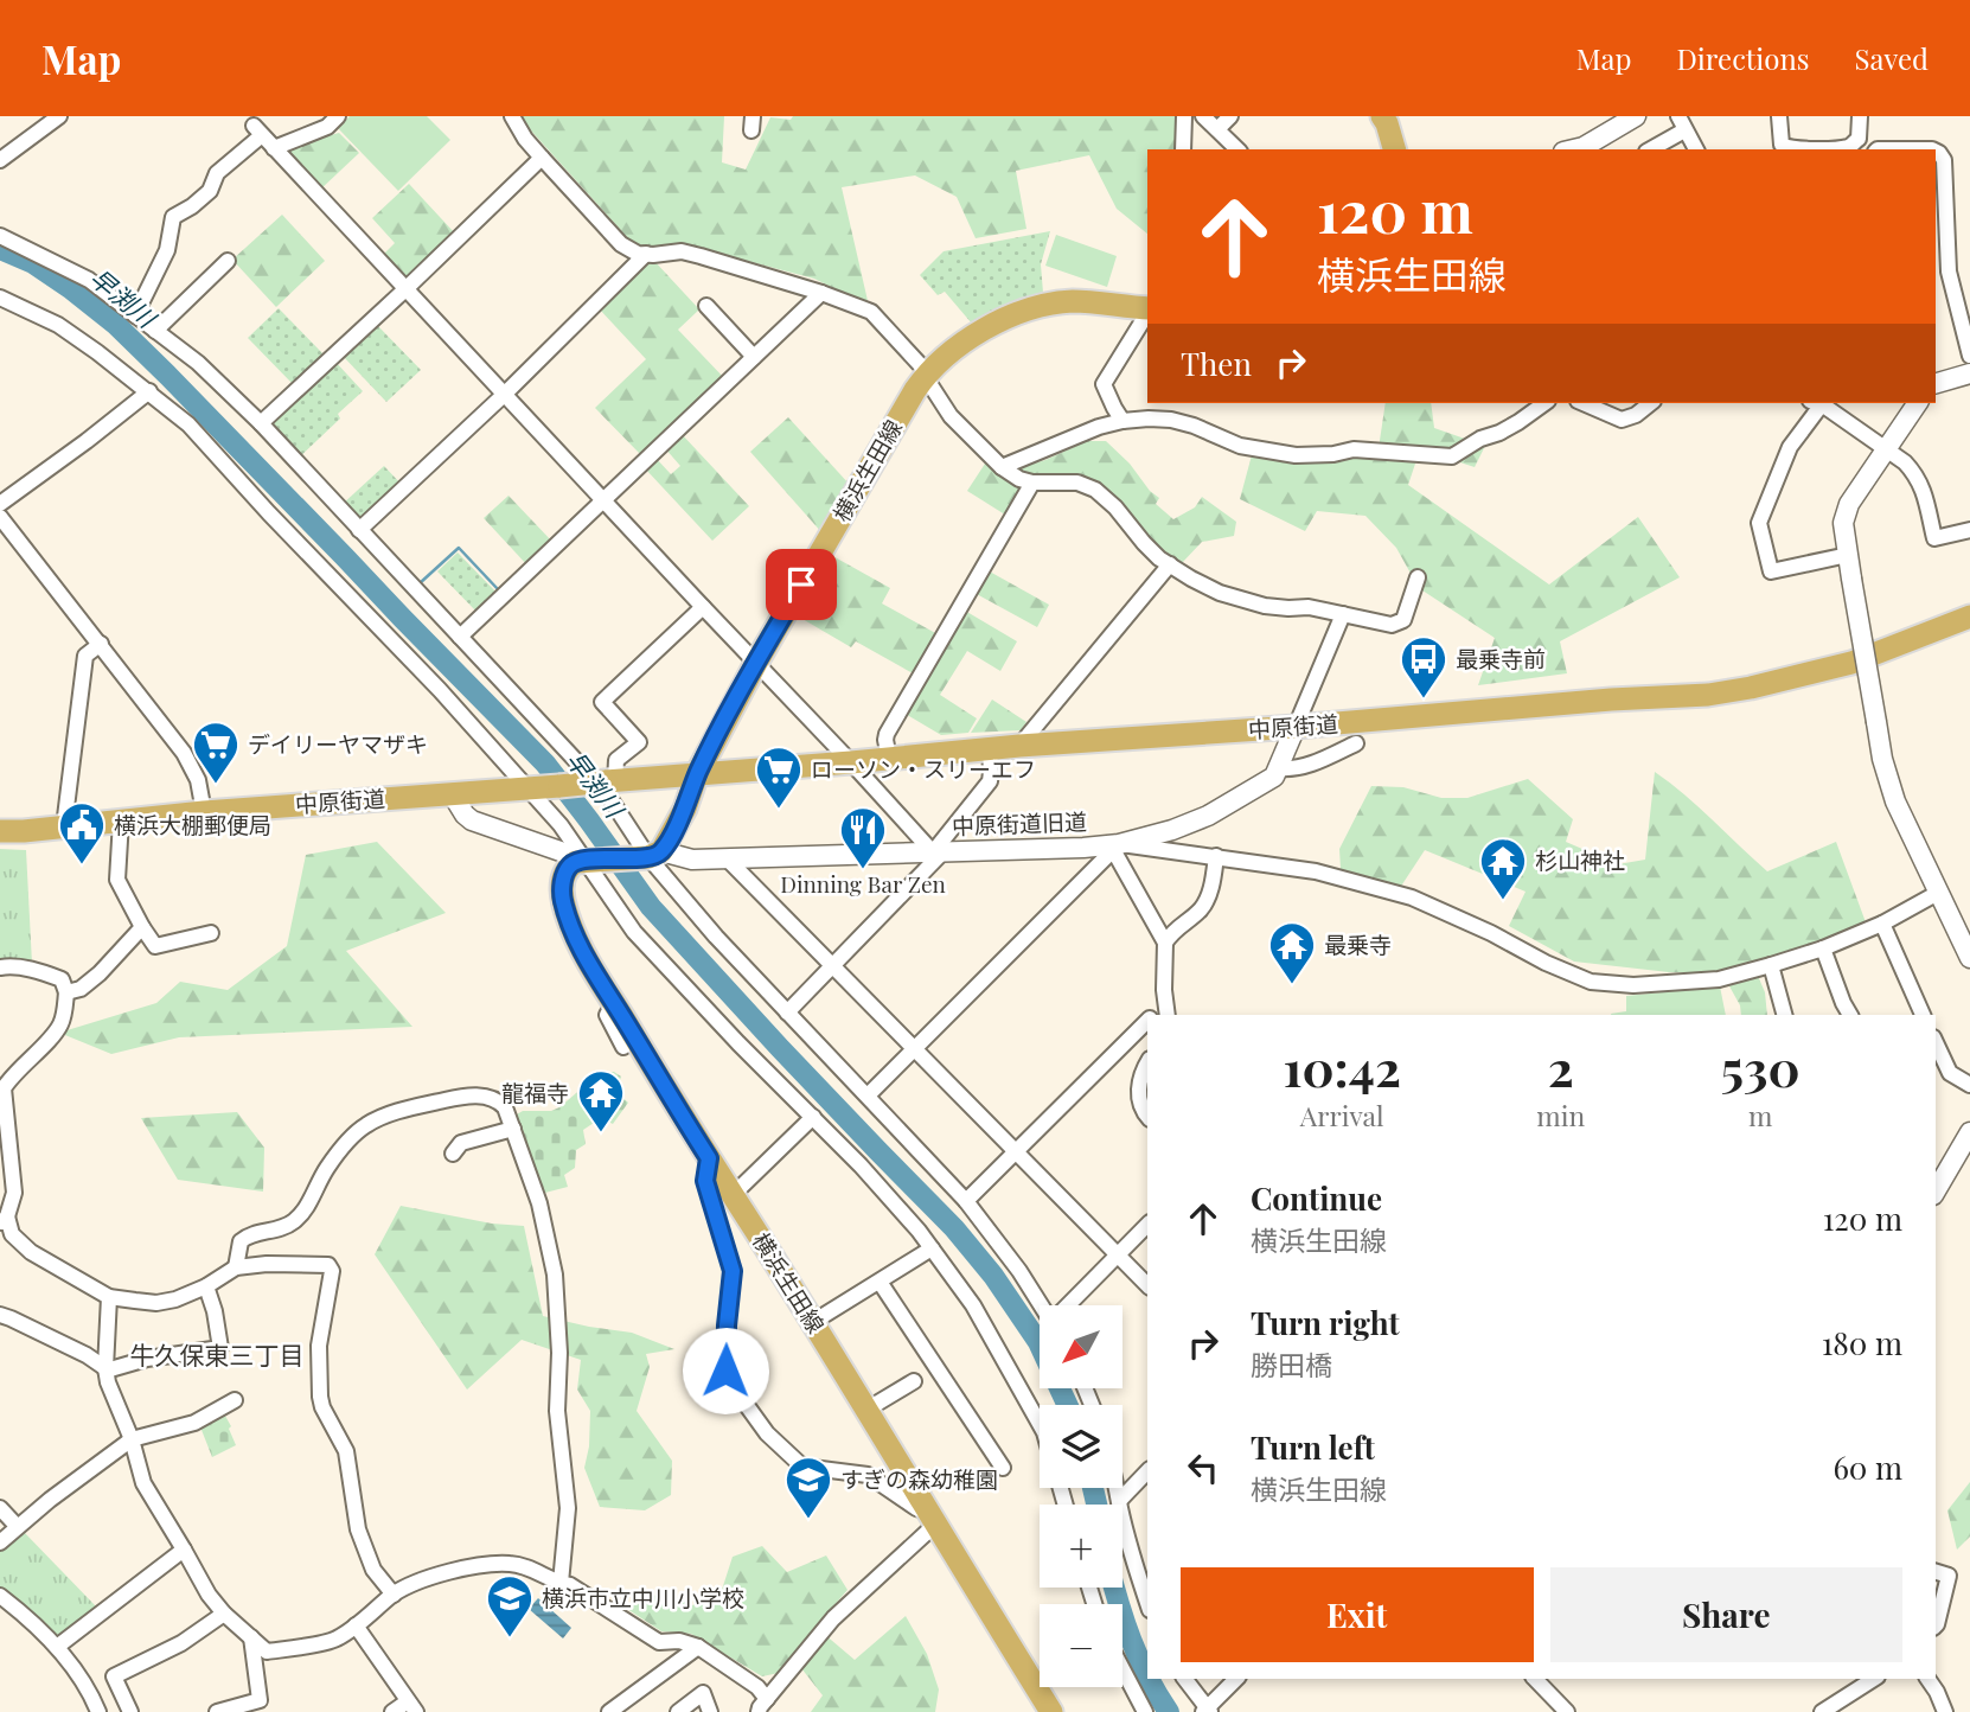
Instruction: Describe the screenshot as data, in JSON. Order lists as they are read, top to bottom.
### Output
{
  "streets": {
    "main road": ["横浜生田線", "中原街道"],
    "street": ["中原街道旧道"]
  },
  "crossings": [
    ["横浜生田線", "中原街道"],
    ["横浜生田線", "中原街道旧道"]
  ],
  "districts": ["牛久保東三丁目"],
  "water": ["早渕川"],
  "places": {
    "bus stop": ["最乗寺前"],
    "supermarket": ["デイリーヤマザキ", "ローソン・スリーエフ"],
    "public building": ["横浜大棚郵便局"],
    "restaurant": ["Dinning Bar Zen"],
    "temple": ["杉山神社", "最乗寺", "龍福寺"],
    "school or university": ["すぎの森幼稚園", "横浜市立中川小学校"]
  },
  "north": "bottom left",
  "page": {
    "header": "Map",
    "nav": ["Map", "Directions", "Saved"],
    "turn": ["120 m", "横浜生田線"],
    "then": "Then",
    "eta": [
      "10:42",
      "Arrival",
      "2",
      "min",
      "530",
      "m"
    ],
    "list": [
      {
        "name": "Continue",
        "note": "横浜生田線",
        "value": "120 m"
      },
      {
        "name": "Turn right",
        "note": "勝田橋",
        "value": "180 m"
      },
      {
        "name": "Turn left",
        "note": "横浜生田線",
        "value": "60 m"
      }
    ],
    "map_buttons": ["+", "−"],
    "buttons": ["Exit", "Share"]
  }
}
